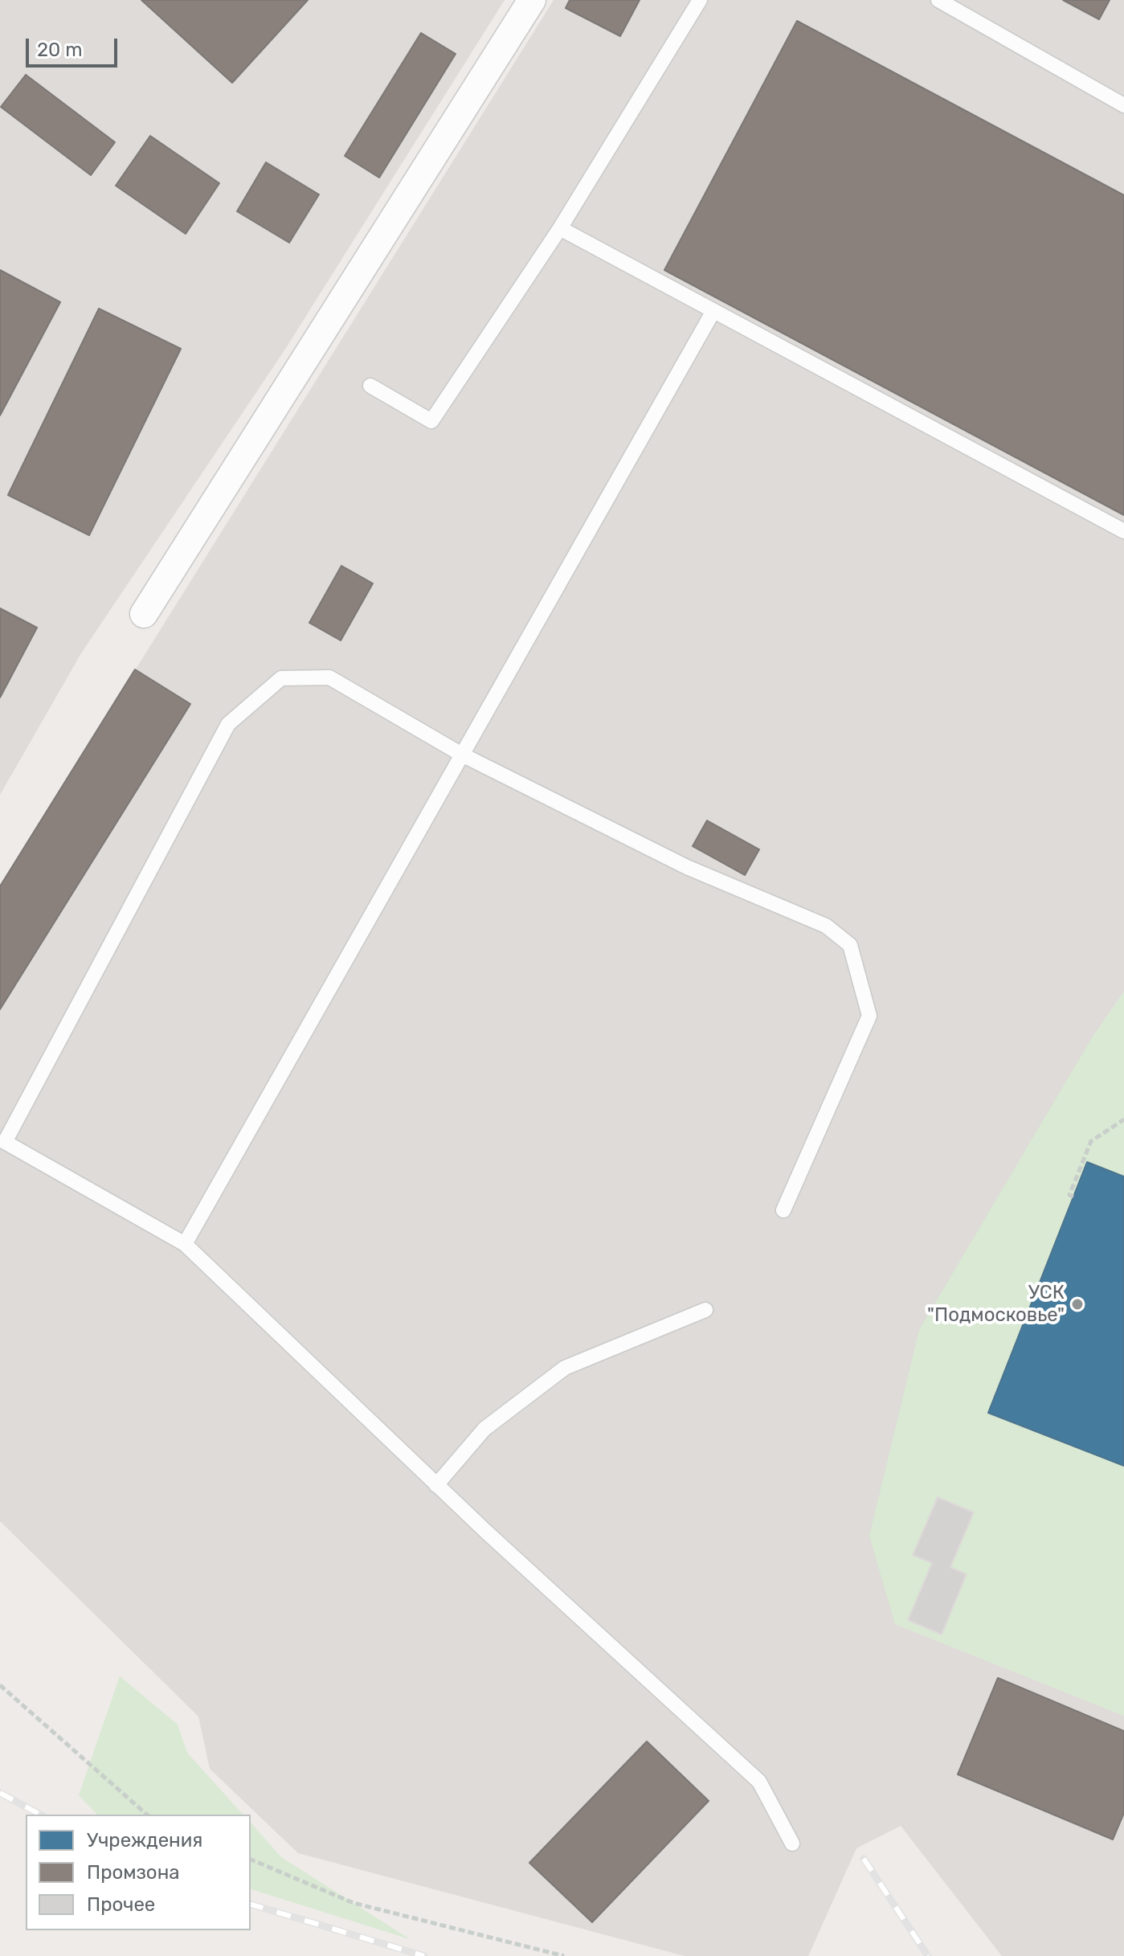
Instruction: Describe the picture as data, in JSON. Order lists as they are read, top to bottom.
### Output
{
  "places": ["УСК \"Подмосковье\""],
  "legend": ["Учреждения", "Промзона", "Прочее"],
  "scale_bar": "20 m"
}
